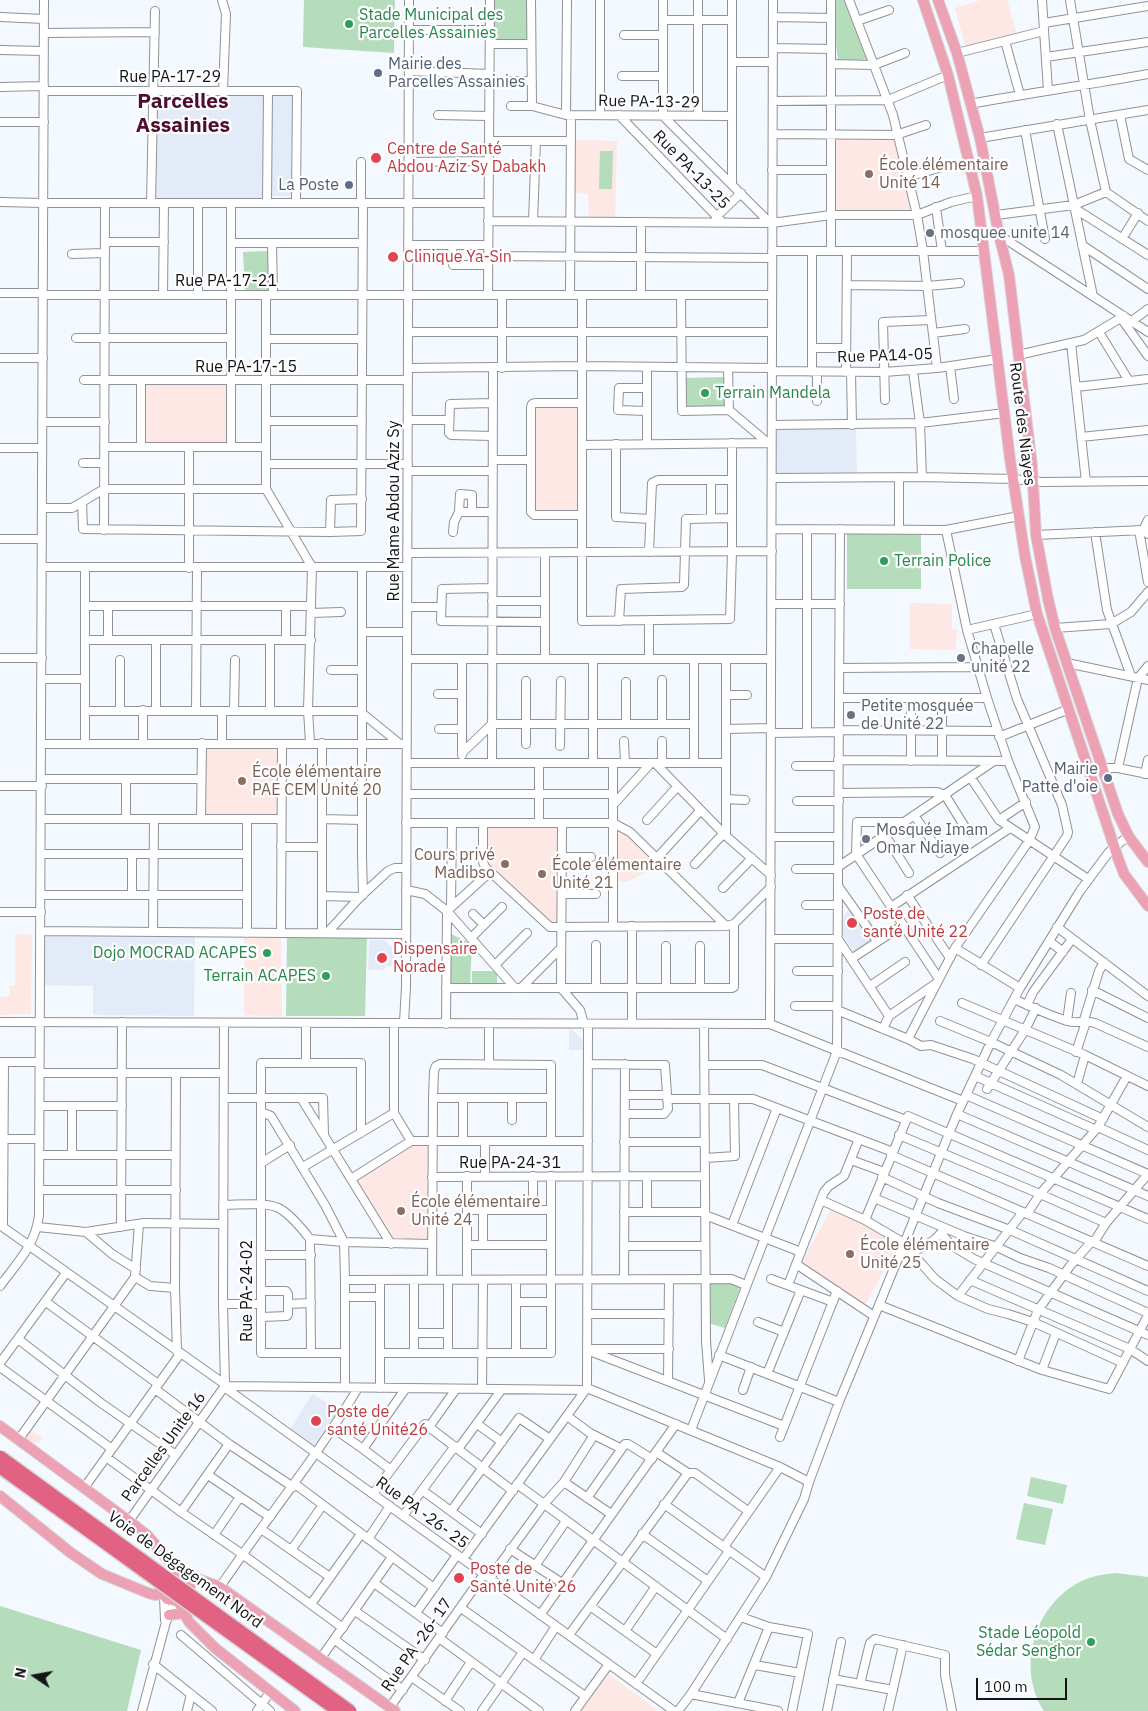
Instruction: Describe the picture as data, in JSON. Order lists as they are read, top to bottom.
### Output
{
  "streets": {
    "highway": ["Voie de Dégagement Nord"],
    "main road": ["Route des Niayes"],
    "street": [
      "Rue PA-17-29",
      "Rue PA-13-29",
      "Rue PA-13-25",
      "Rue PA-17-21",
      "Rue PA14-05",
      "Rue PA-17-15",
      "Rue Mame Abdou Aziz Sy",
      "Rue PA-24-31",
      "Rue PA-24-02",
      "Parcelles Unite 16",
      "Rue PA -26- 25",
      "Rue PA -26- 17"
    ]
  },
  "crossings": [
    ["Rue PA-13-29", "Rue PA-13-25"],
    ["Rue PA-17-21", "Rue Mame Abdou Aziz Sy"],
    ["Rue PA14-05", "Route des Niayes"],
    ["Rue PA14-05", "Rue Mame Abdou Aziz Sy"],
    ["Rue PA-17-15", "Rue Mame Abdou Aziz Sy"],
    ["Parcelles Unite 16", "Rue PA -26- 25"],
    ["Rue PA -26- 25", "Rue PA -26- 17"]
  ],
  "districts": ["Parcelles Assainies"],
  "places": [
    "Stade Municipal des Parcelles Assainies",
    "Mairie des Parcelles Assainies",
    "Centre de Santé Abdou Aziz Sy Dabakh",
    "École élémentaire Unité 14",
    "La Poste",
    "mosquee unite 14",
    "Clinique Ya-Sin",
    "Terrain Mandela",
    "Terrain Police",
    "Chapelle unité 22",
    "Petite mosquée de Unité 22",
    "Mairie Patte d'oie",
    "École élémentaire PAE CEM Unité 20",
    "Mosquée Imam Omar Ndiaye",
    "Cours privé Madibso",
    "École élémentaire Unité 21",
    "Poste de santé Unité 22",
    "Dojo MOCRAD ACAPES",
    "Dispensaire Norade",
    "Terrain ACAPES",
    "École élémentaire Unité 24",
    "École élémentaire Unité 25",
    "Poste de santé Unité26",
    "Poste de Santé Unité 26",
    "Stade Léopold Sédar Senghor"
  ],
  "scale_bar": "100 m",
  "north": "left"
}
